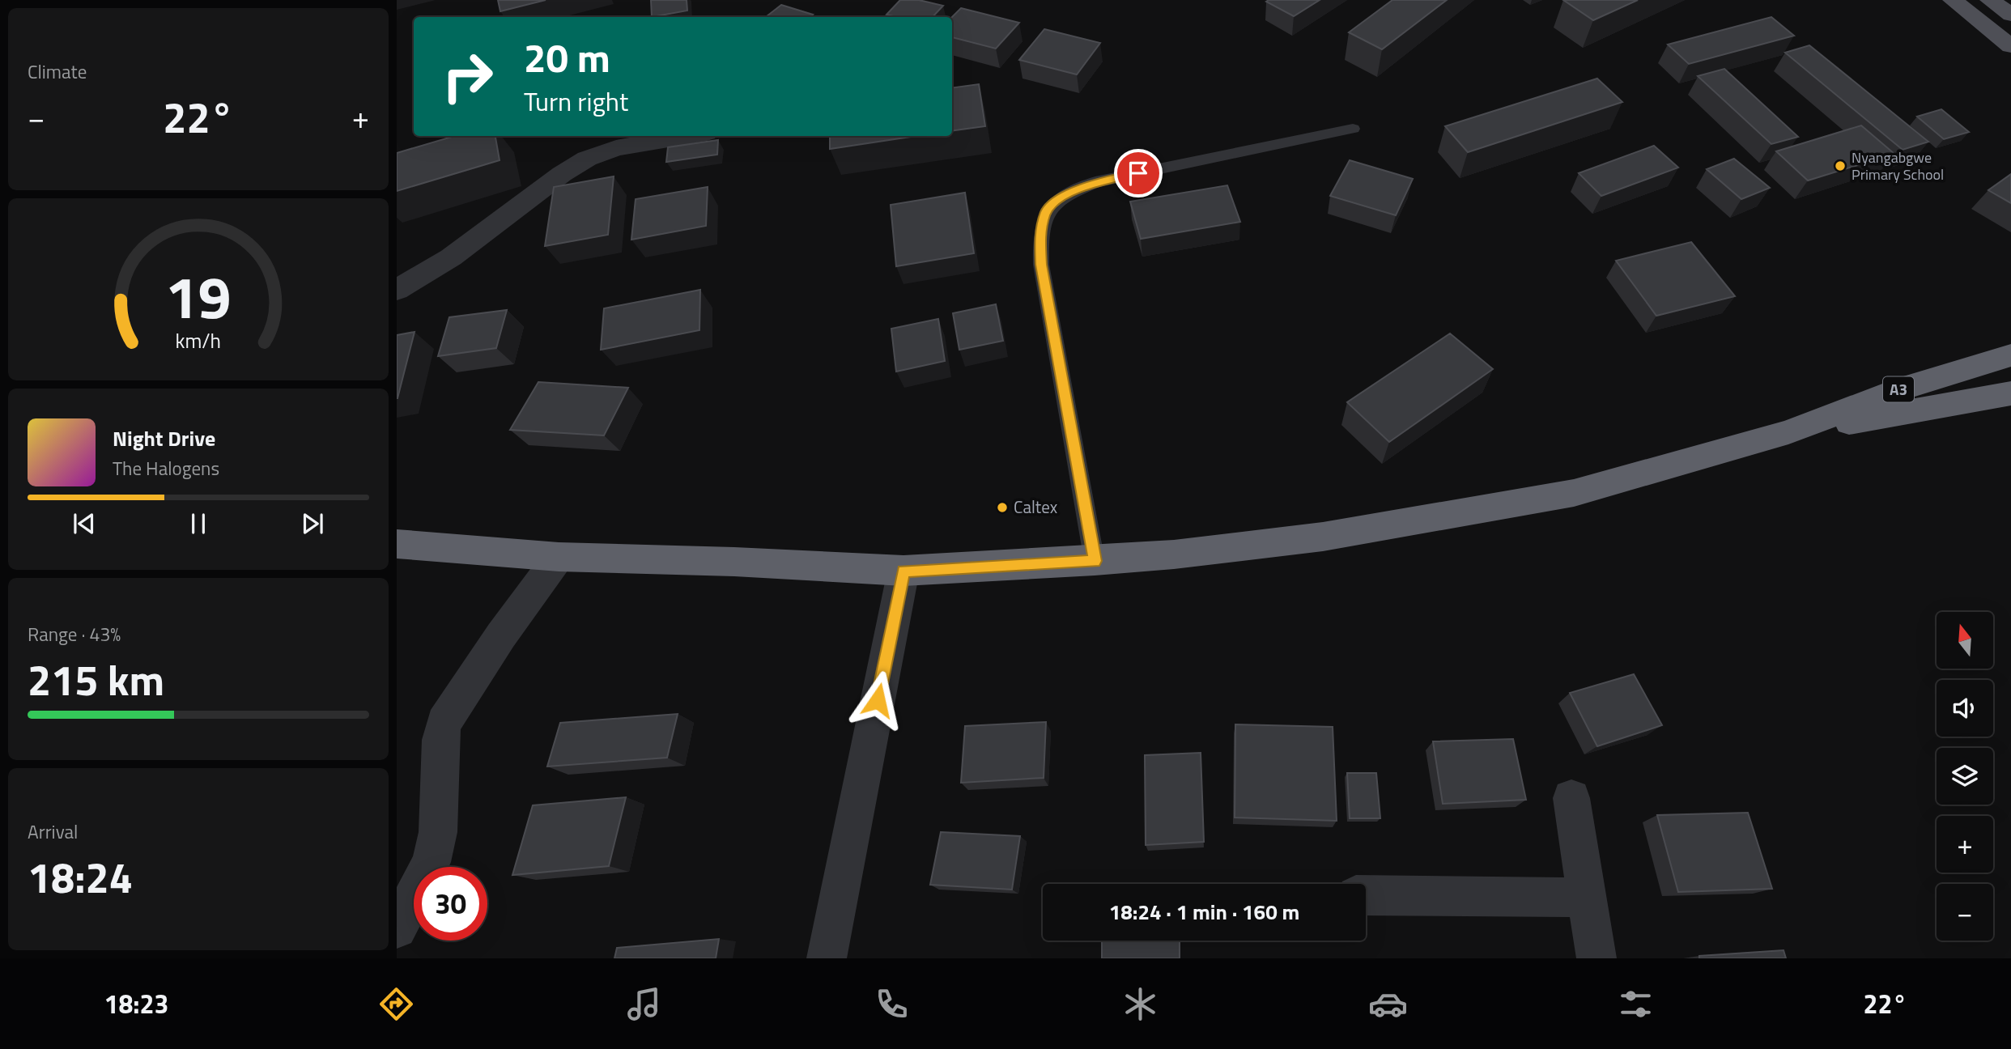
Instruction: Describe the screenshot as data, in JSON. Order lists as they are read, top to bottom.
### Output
{
  "streets": {
    "highway": ["A3"]
  },
  "places": ["Nyangabgwe Primary School", "Caltex"],
  "north": "top",
  "page": {
    "tile": [
      "Climate",
      ["Range · 43%", "215 km"],
      ["Arrival", "18:24"]
    ],
    "turn": ["20 m", "Turn right"],
    "heat": ["−", "22°", "+"],
    "song": ["Night Drive", "The Halogens"],
    "map_buttons": ["+", "−"],
    "limit": "30",
    "trip": "18:24 · 1 min · 160 m",
    "tabs": ["18:23", "22°"],
    "gauge": ["19", "km/h"]
  }
}
